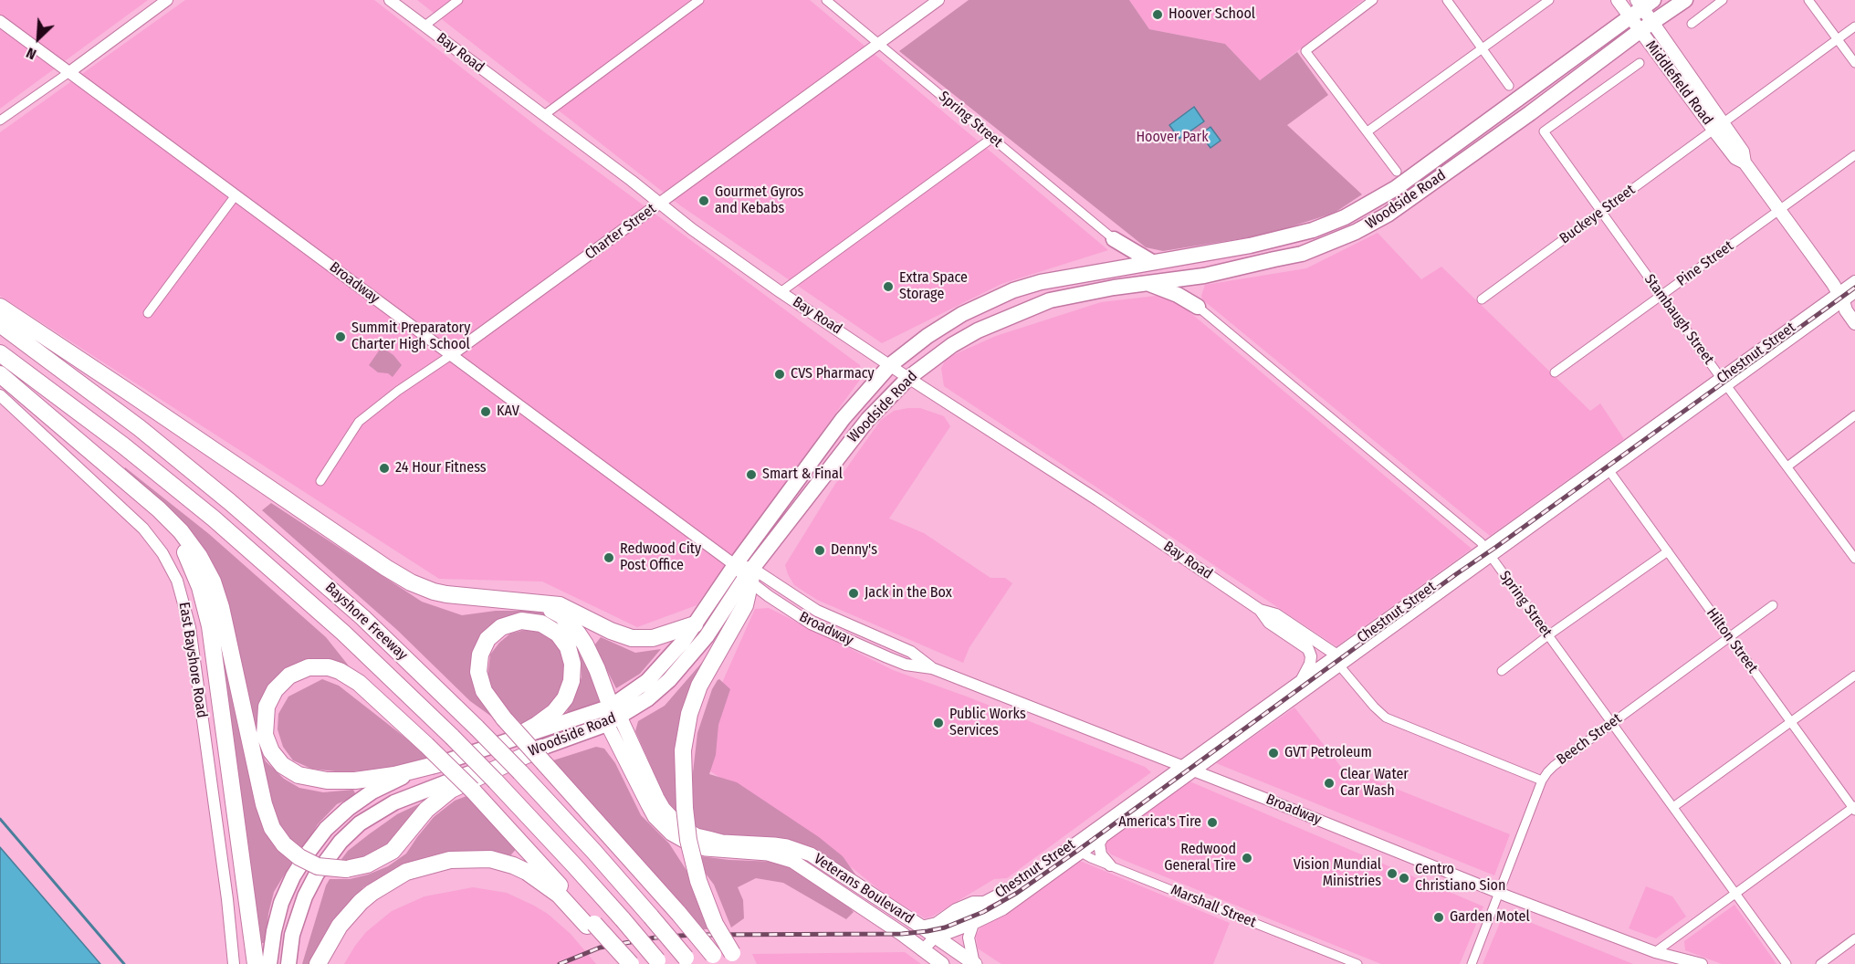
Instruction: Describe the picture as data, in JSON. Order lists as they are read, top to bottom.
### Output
{
  "streets": {
    "highway": ["Woodside Road", "Bayshore Freeway"],
    "main road": ["Middlefield Road", "Veterans Boulevard"],
    "street": [
      "Bay Road",
      "Spring Street",
      "Buckeye Street",
      "Charter Street",
      "Pine Street",
      "Broadway",
      "Stambaugh Street",
      "Chestnut Street",
      "Hilton Street",
      "East Bayshore Road",
      "Beech Street",
      "Marshall Street"
    ]
  },
  "crossings": [
    ["Bay Road", "Woodside Road"],
    ["Bay Road", "Charter Street"],
    ["Bay Road", "Chestnut Street"],
    ["Bay Road", "Beech Street"],
    ["Middlefield Road", "Woodside Road"],
    ["Middlefield Road", "Buckeye Street"],
    ["Middlefield Road", "Pine Street"],
    ["Middlefield Road", "Chestnut Street"],
    ["Spring Street", "Charter Street"],
    ["Spring Street", "Chestnut Street"],
    ["Spring Street", "Beech Street"],
    ["Woodside Road", "Broadway"],
    ["Woodside Road", "Veterans Boulevard"],
    ["Buckeye Street", "Stambaugh Street"],
    ["Charter Street", "Broadway"],
    ["Pine Street", "Stambaugh Street"],
    ["Broadway", "Chestnut Street"],
    ["Broadway", "Beech Street"],
    ["Stambaugh Street", "Chestnut Street"],
    ["Chestnut Street", "Hilton Street"],
    ["Chestnut Street", "Veterans Boulevard"],
    ["Chestnut Street", "Marshall Street"],
    ["Hilton Street", "Beech Street"]
  ],
  "parks": ["Hoover Park"],
  "places": [
    "Hoover School",
    "Gourmet Gyros and Kebabs",
    "Extra Space Storage",
    "Summit Preparatory Charter High School",
    "CVS Pharmacy",
    "KAV",
    "24 Hour Fitness",
    "Smart & Final",
    "Denny's",
    "Redwood City Post Office",
    "Jack in the Box",
    "Public Works Services",
    "GVT Petroleum",
    "Clear Water Car Wash",
    "America's Tire",
    "Redwood General Tire",
    "Vision Mundial Ministries",
    "Centro Christiano Sion",
    "Garden Motel"
  ],
  "north": "bottom left"
}
